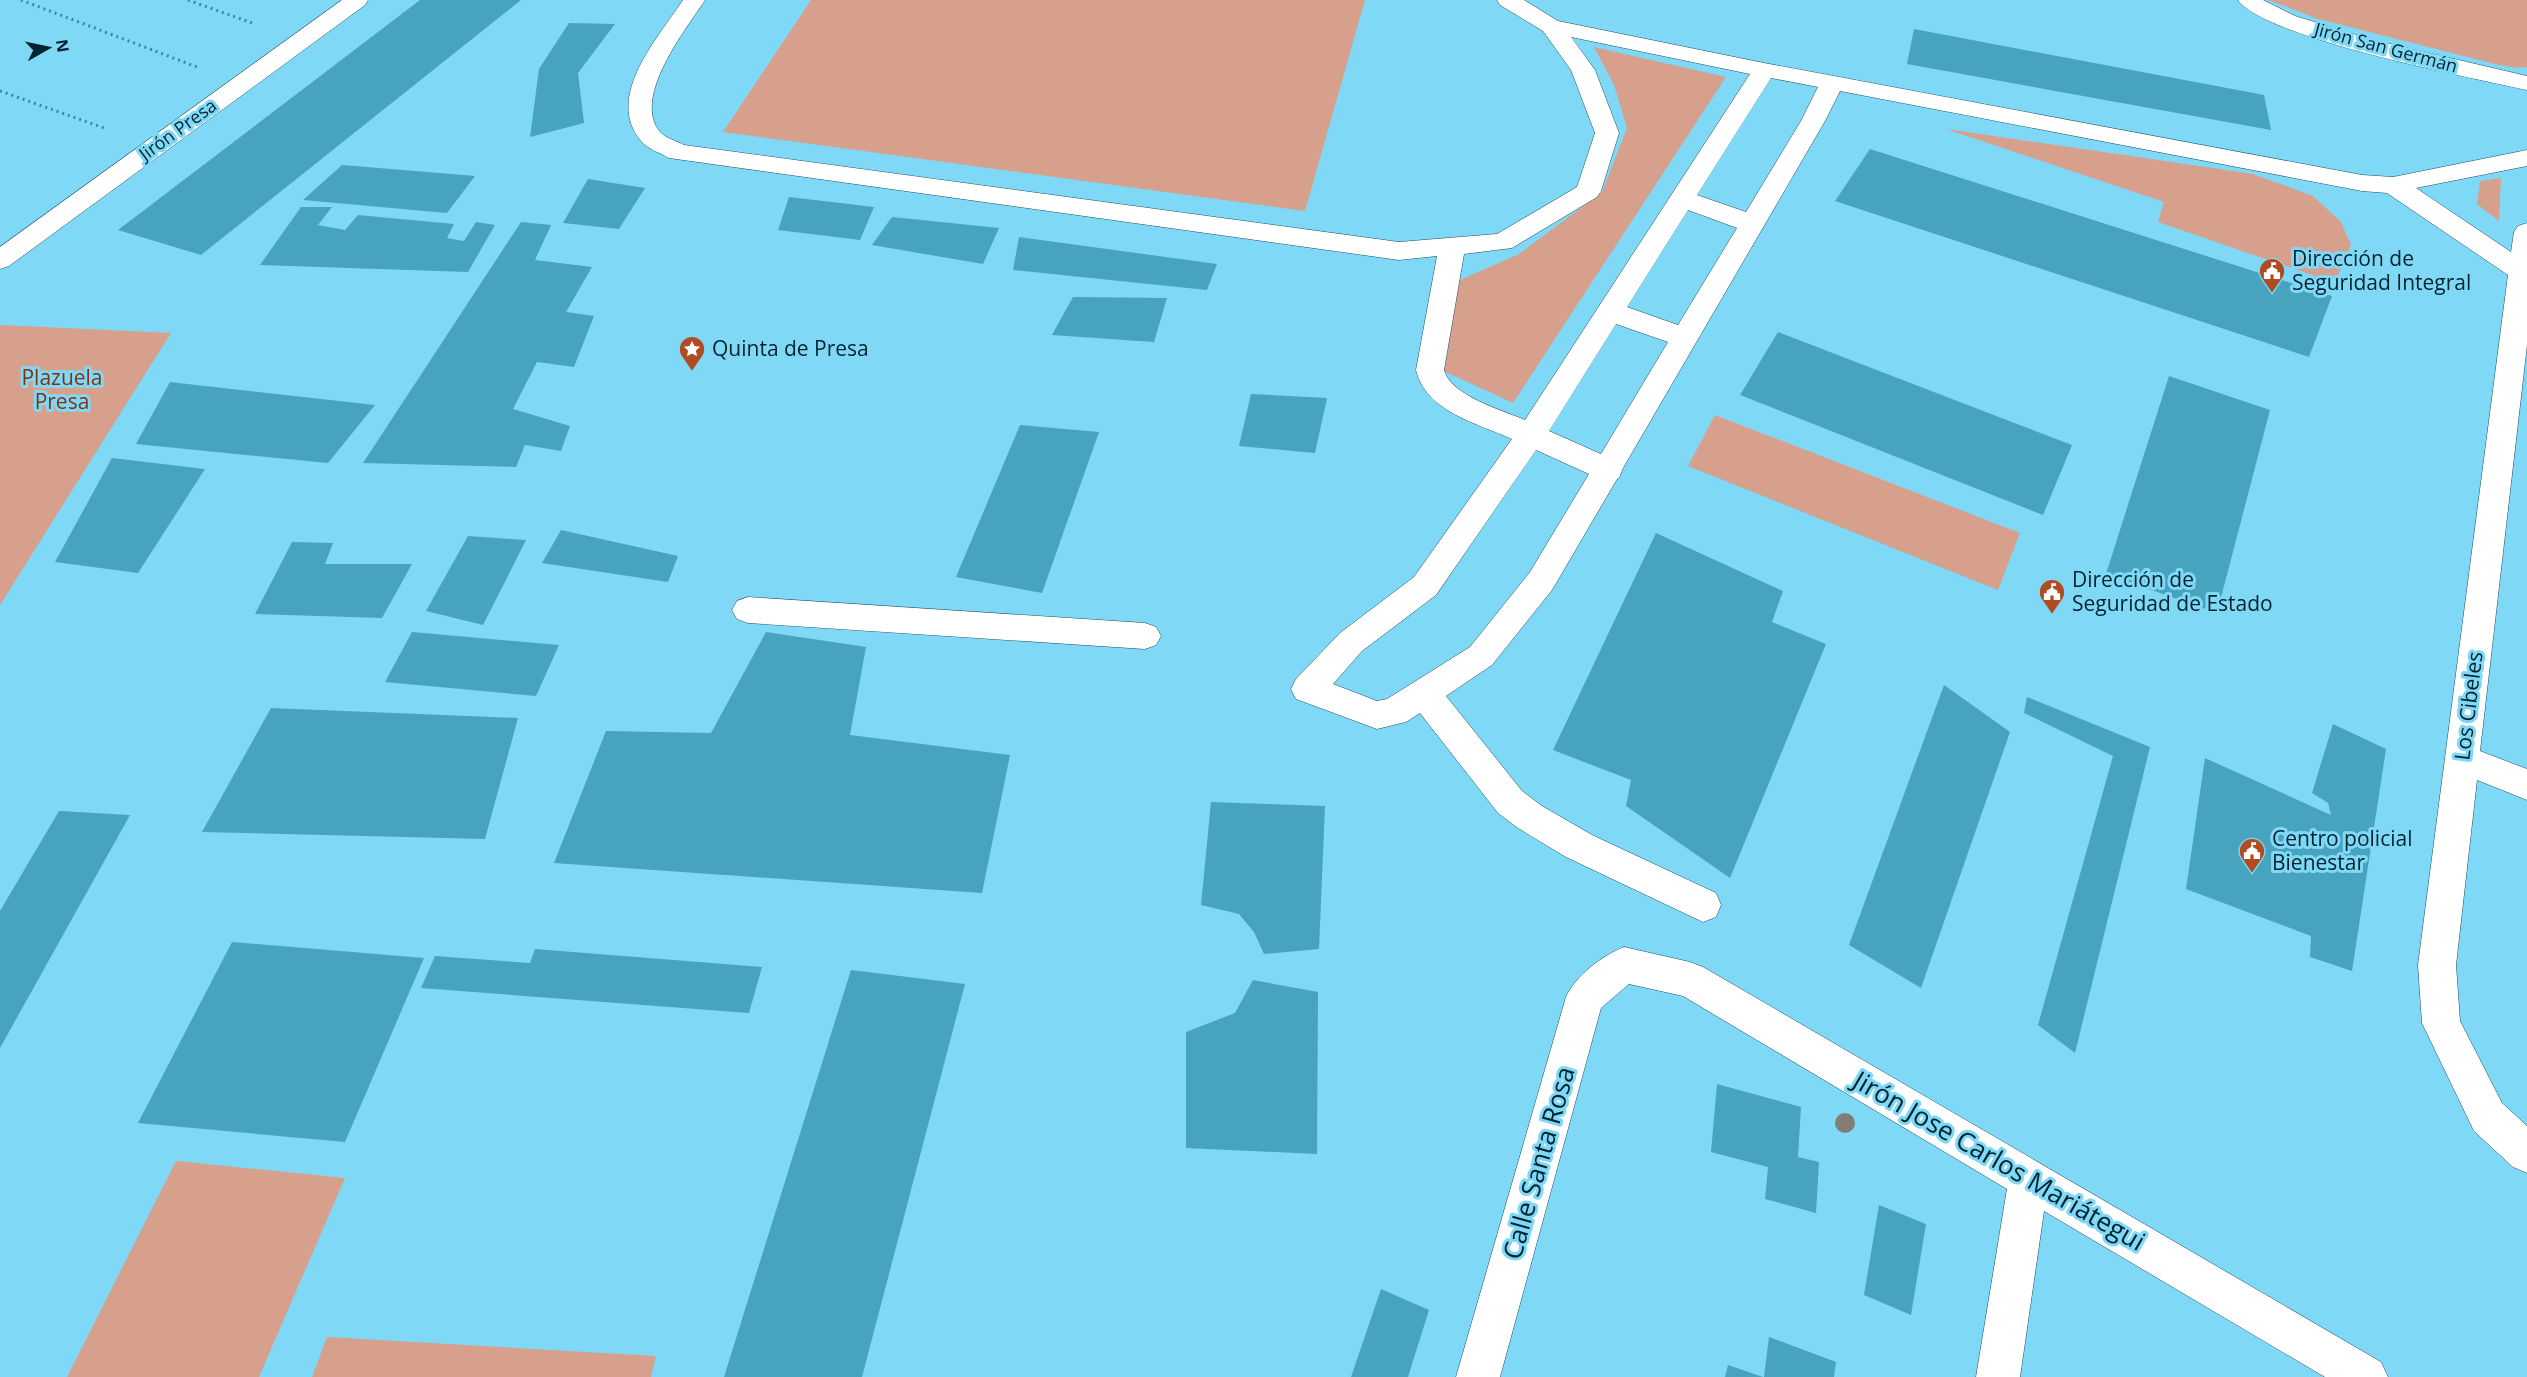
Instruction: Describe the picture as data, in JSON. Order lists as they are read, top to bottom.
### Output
{
  "streets": {
    "street": [
      "Jirón San Germán",
      "Jirón Presa",
      "Los Cibeles",
      "Jirón Jose Carlos Mariátegui",
      "Calle Santa Rosa"
    ]
  },
  "crossings": [
    ["Jirón Jose Carlos Mariátegui", "Calle Santa Rosa"]
  ],
  "parks": ["Plazuela Presa"],
  "places": {
    "public building": ["Dirección de Seguridad Integral", "Dirección de Seguridad de Estado", "Centro policial Bienestar"],
    "place": ["Quinta de Presa"]
  },
  "north": "right"
}
